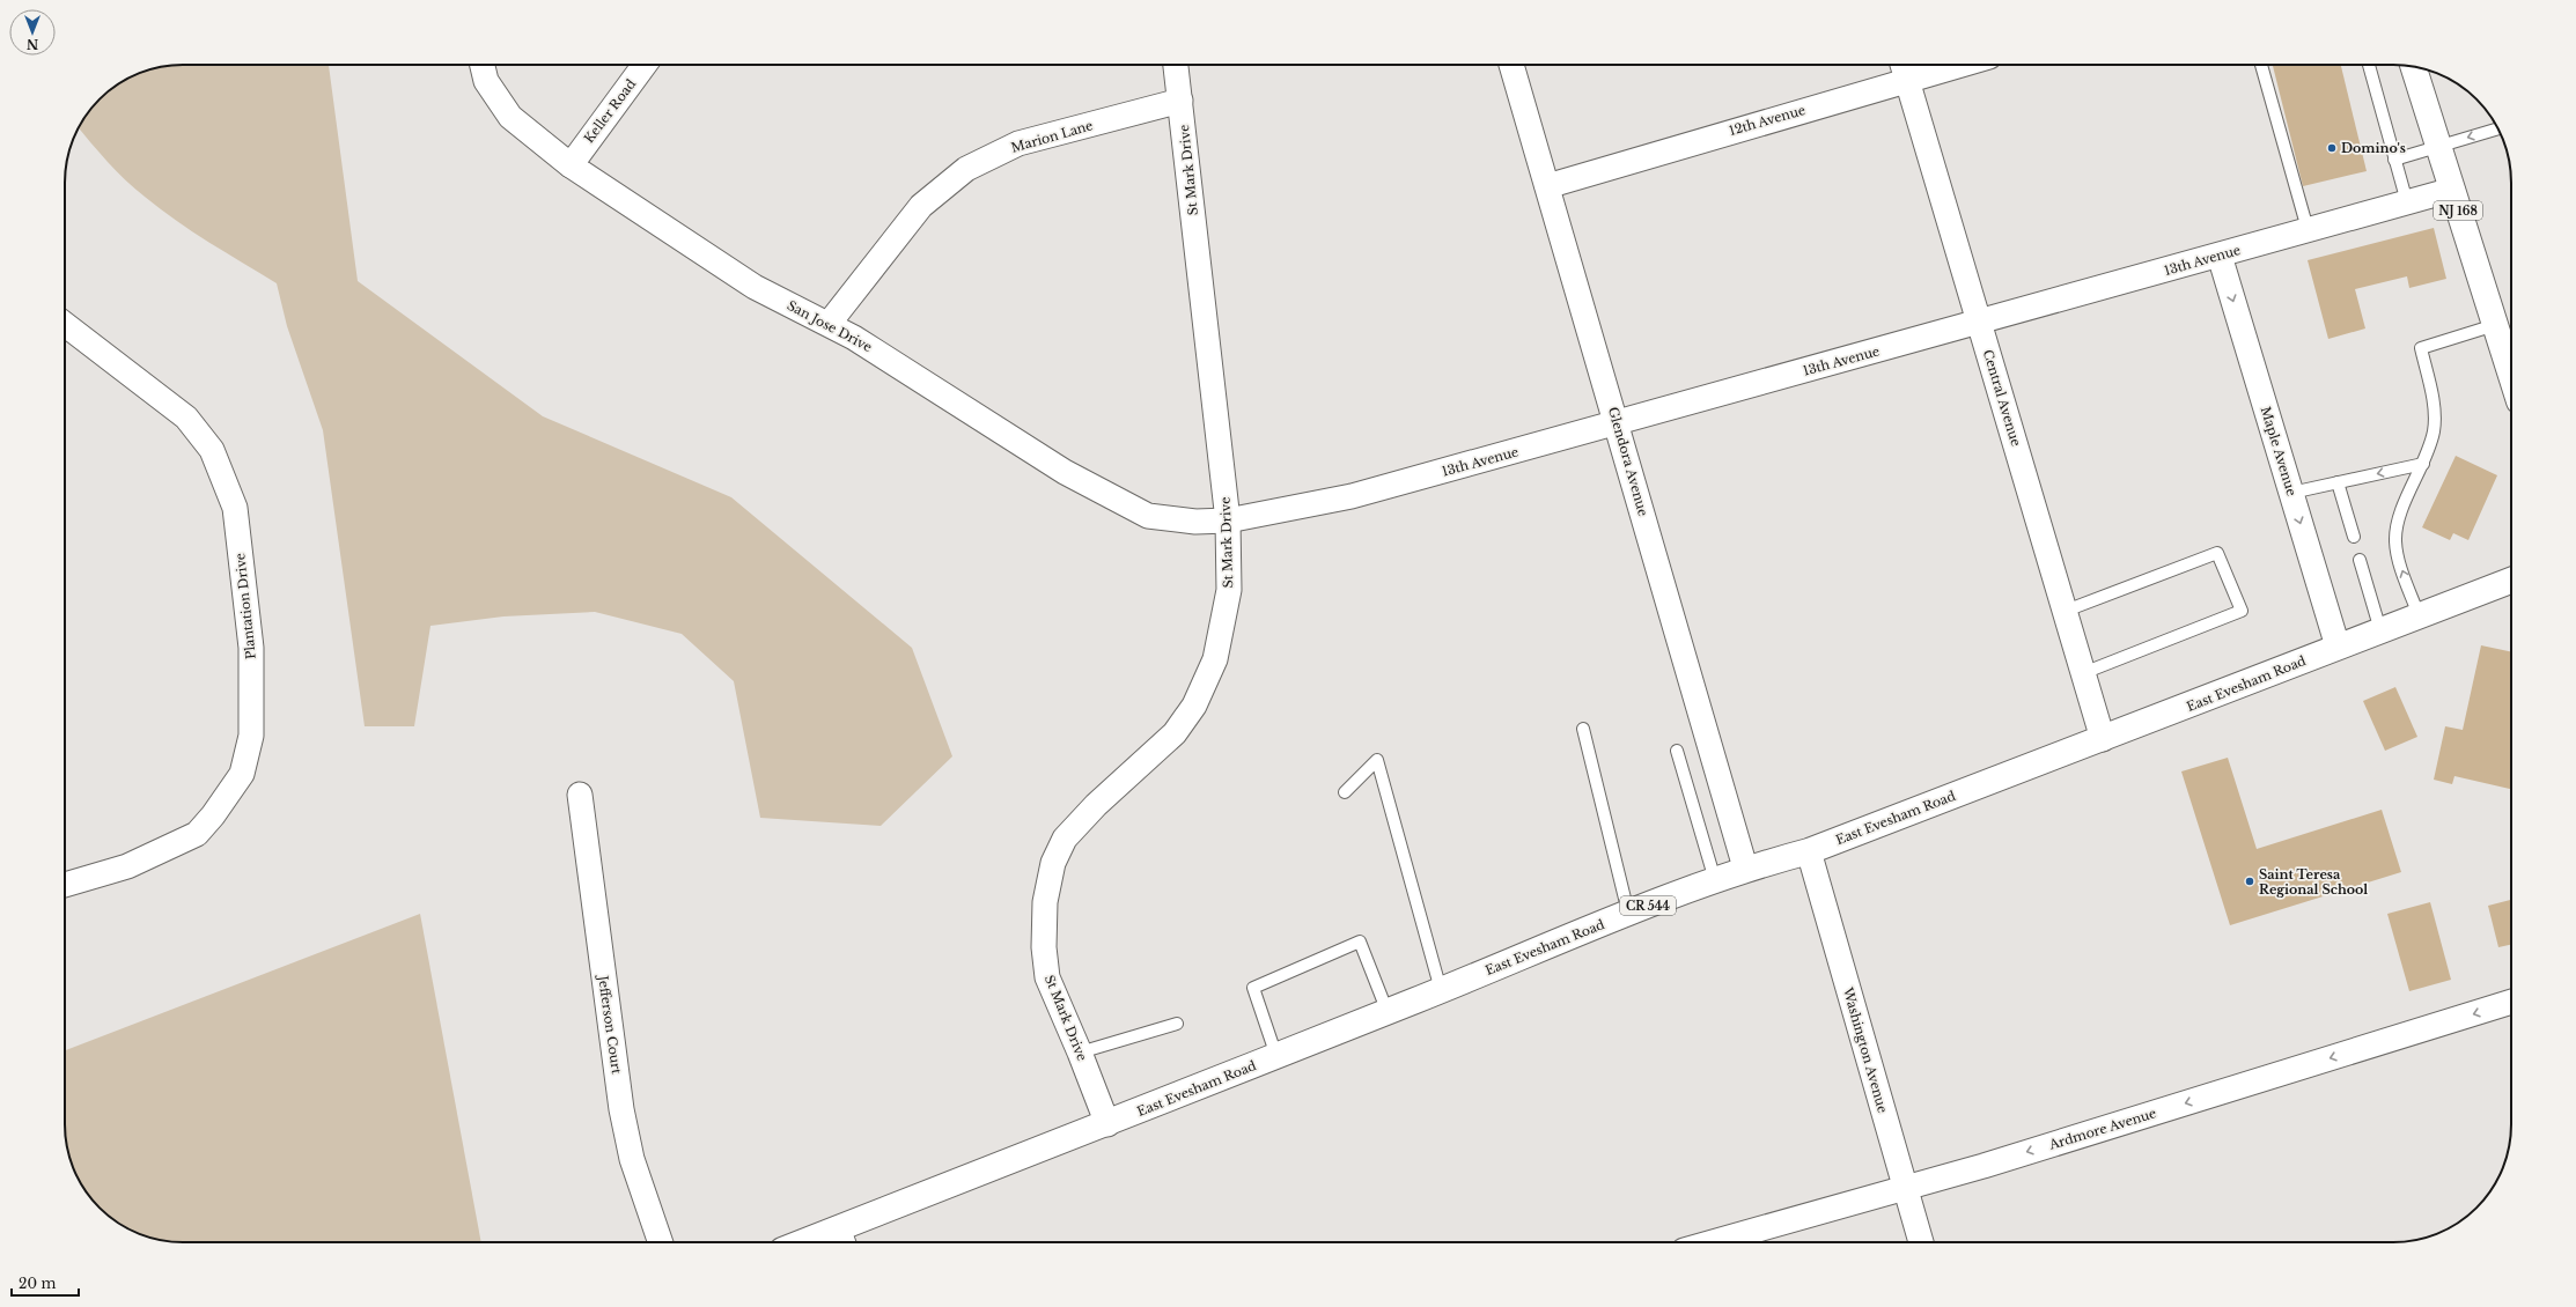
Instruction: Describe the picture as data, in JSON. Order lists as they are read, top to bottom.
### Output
{
  "streets": {
    "main road": ["NJ 168", "East Evesham Road", "CR 544"],
    "street": [
      "Keller Road",
      "12th Avenue",
      "Marion Lane",
      "St Mark Drive",
      "13th Avenue",
      "San Jose Drive",
      "Central Avenue",
      "Maple Avenue",
      "Glendora Avenue",
      "Plantation Drive",
      "Jefferson Court",
      "Washington Avenue",
      "Ardmore Avenue"
    ]
  },
  "crossings": [
    ["Keller Road", "San Jose Drive"],
    ["12th Avenue", "Central Avenue"],
    ["12th Avenue", "Glendora Avenue"],
    ["Marion Lane", "St Mark Drive"],
    ["Marion Lane", "San Jose Drive"],
    ["St Mark Drive", "13th Avenue"],
    ["St Mark Drive", "San Jose Drive"],
    ["St Mark Drive", "East Evesham Road"],
    ["NJ 168", "13th Avenue"],
    ["13th Avenue", "San Jose Drive"],
    ["13th Avenue", "Central Avenue"],
    ["13th Avenue", "Maple Avenue"],
    ["13th Avenue", "Glendora Avenue"],
    ["Central Avenue", "East Evesham Road"],
    ["Maple Avenue", "East Evesham Road"],
    ["Glendora Avenue", "East Evesham Road"],
    ["East Evesham Road", "Washington Avenue"],
    ["Washington Avenue", "Ardmore Avenue"]
  ],
  "one_way": ["Maple Avenue", "Ardmore Avenue"],
  "places": ["Domino's", "Saint Teresa Regional School"],
  "scale_bar": "20 m",
  "north": "bottom"
}
